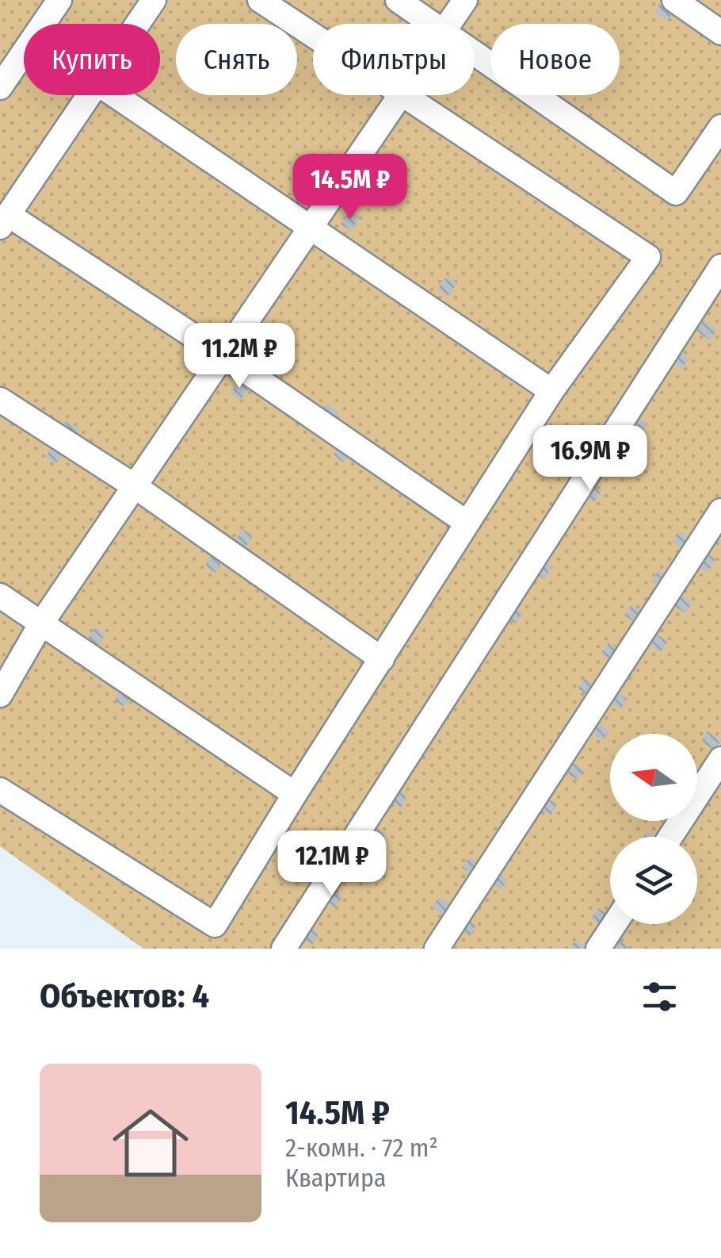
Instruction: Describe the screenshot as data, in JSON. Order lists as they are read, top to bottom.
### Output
{
  "north": "left",
  "page": {
    "chip": [
      "Купить",
      "Снять",
      "Фильтры",
      "Новое"
    ],
    "price": [
      "14.5M ₽",
      "11.2M ₽",
      "16.9M ₽",
      "12.1M ₽"
    ],
    "heading": "Объектов: 4",
    "list": [
      {
        "name": "14.5M ₽",
        "note": "2-комн. · 72 m² · Квартира"
      }
    ]
  }
}
